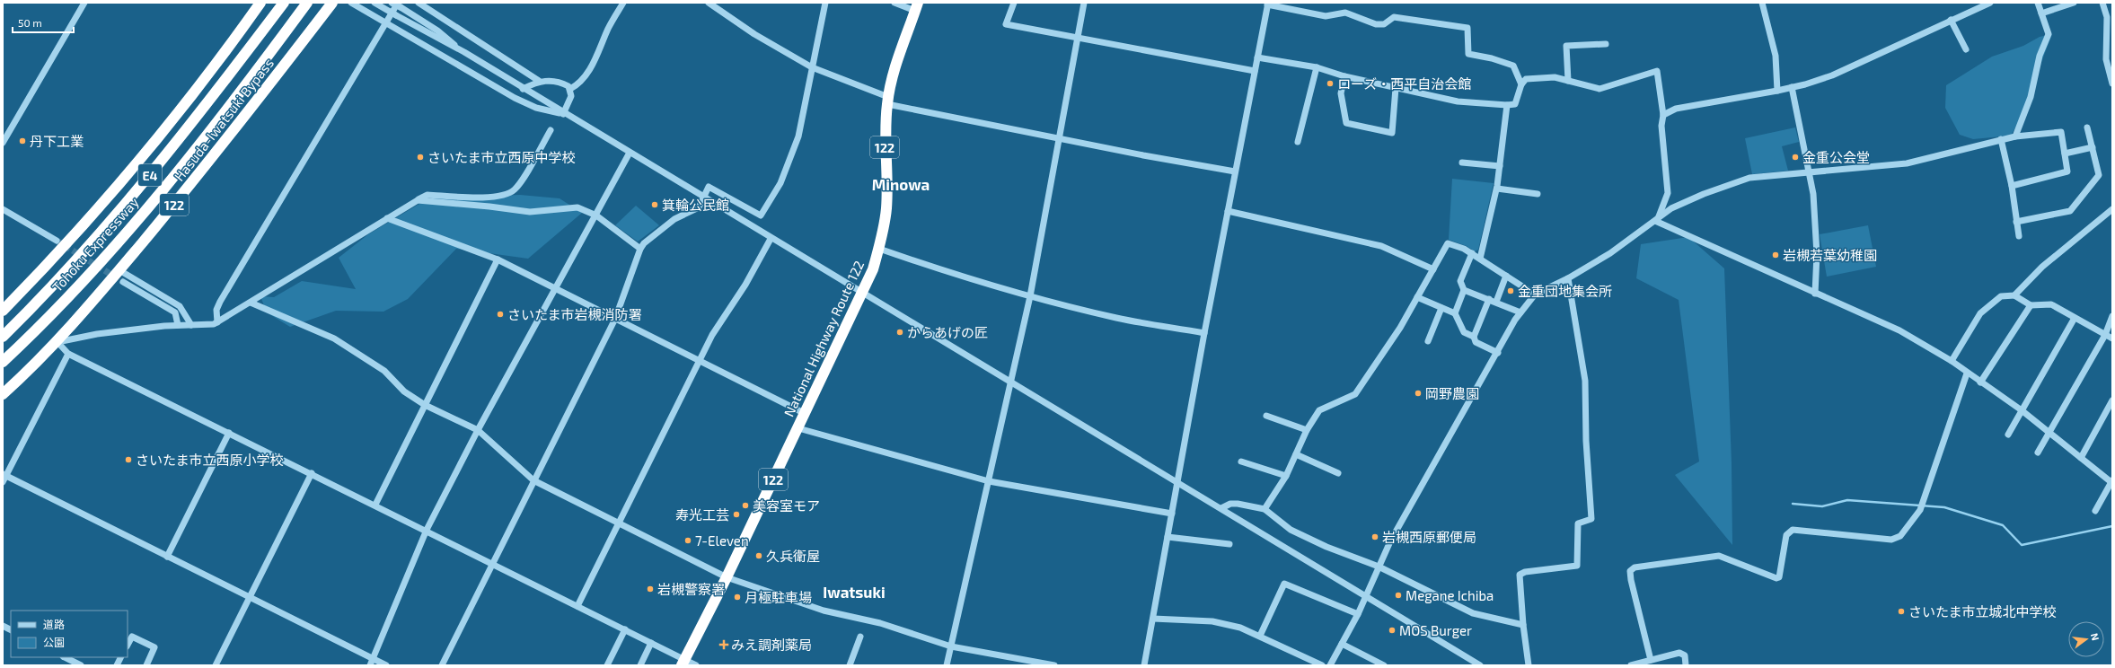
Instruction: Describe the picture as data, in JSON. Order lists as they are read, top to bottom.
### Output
{
  "streets": {
    "highway": [
      "Hasuda-Iwatsuki Bypass",
      "122",
      "E4",
      "Tohoku Expressway",
      "National Highway Route 122"
    ]
  },
  "districts": ["Minowa", "Iwatsuki"],
  "places": {
    "other": [
      "ローズ・西平自治会館",
      "丹下工業",
      "さいたま市立西原中学校",
      "金重公会堂",
      "箕輪公民館",
      "岩槻若葉幼稚園",
      "金重団地集会所",
      "さいたま市岩槻消防署",
      "からあげの匠",
      "岡野農園",
      "さいたま市立西原小学校",
      "美容室モア",
      "寿光工芸",
      "岩槻西原郵便局",
      "7-Eleven",
      "久兵衛屋",
      "岩槻警察署",
      "Megane Ichiba",
      "月極駐車場",
      "さいたま市立城北中学校",
      "MOS Burger"
    ],
    "health": ["みえ調剤薬局"]
  },
  "legend": ["道路", "公園"],
  "scale_bar": "50 m",
  "north": "right"
}
